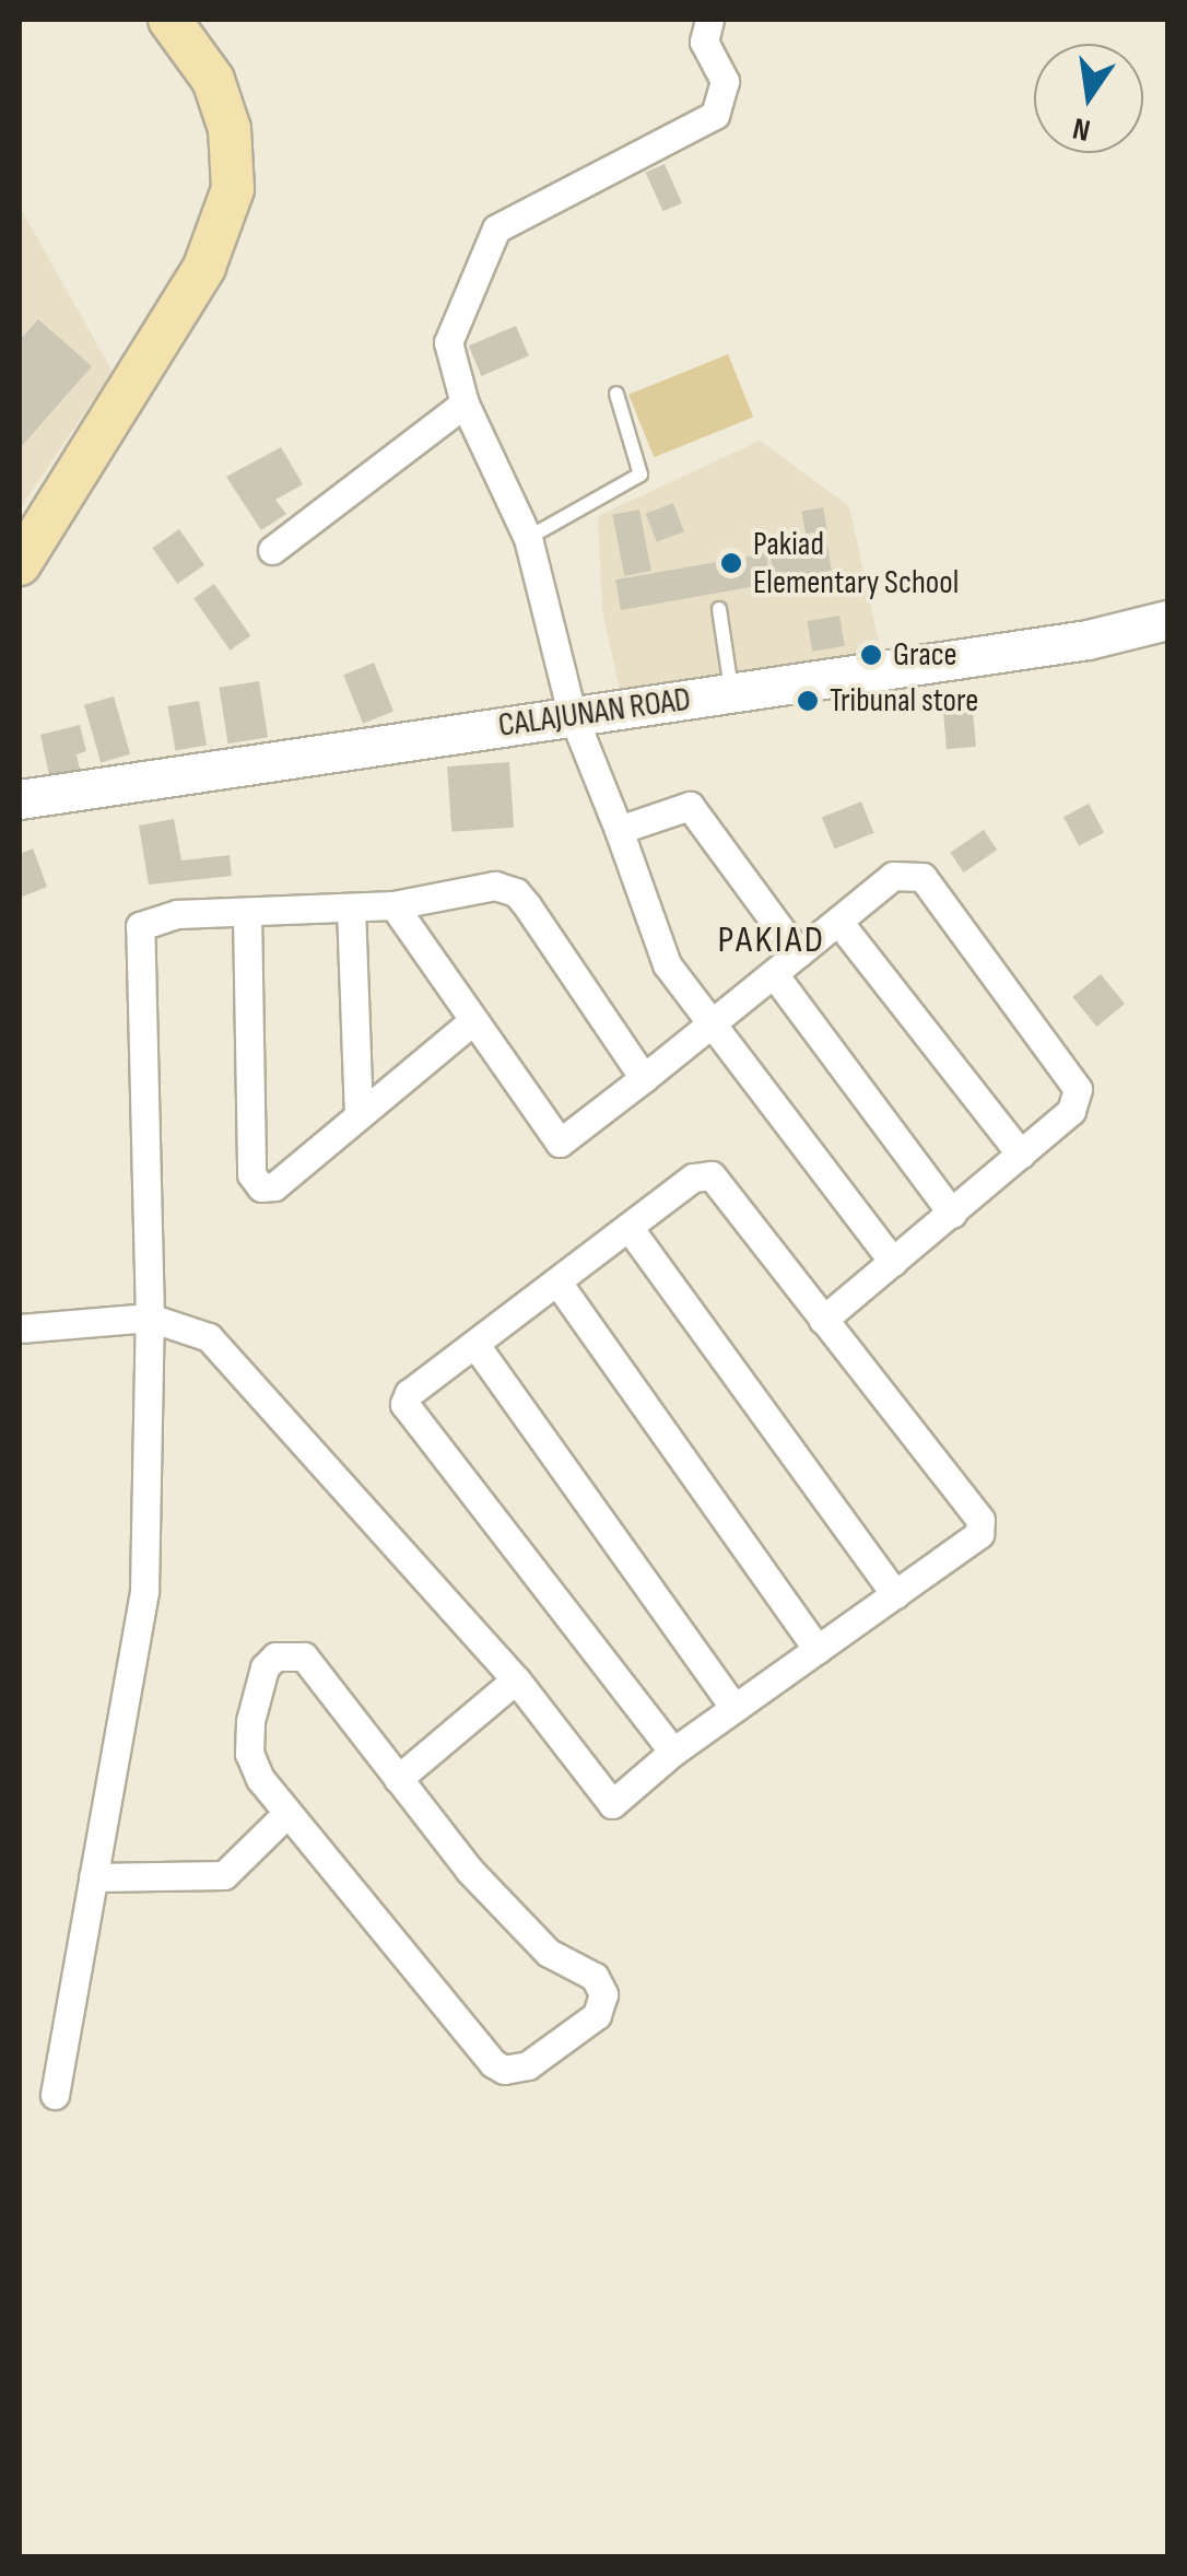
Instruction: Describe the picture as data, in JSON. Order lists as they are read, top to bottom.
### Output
{
  "streets": {
    "main road": ["CALAJUNAN ROAD"]
  },
  "districts": ["PAKIAD"],
  "places": ["Pakiad Elementary School", "Grace", "Tribunal store"],
  "north": "bottom"
}
